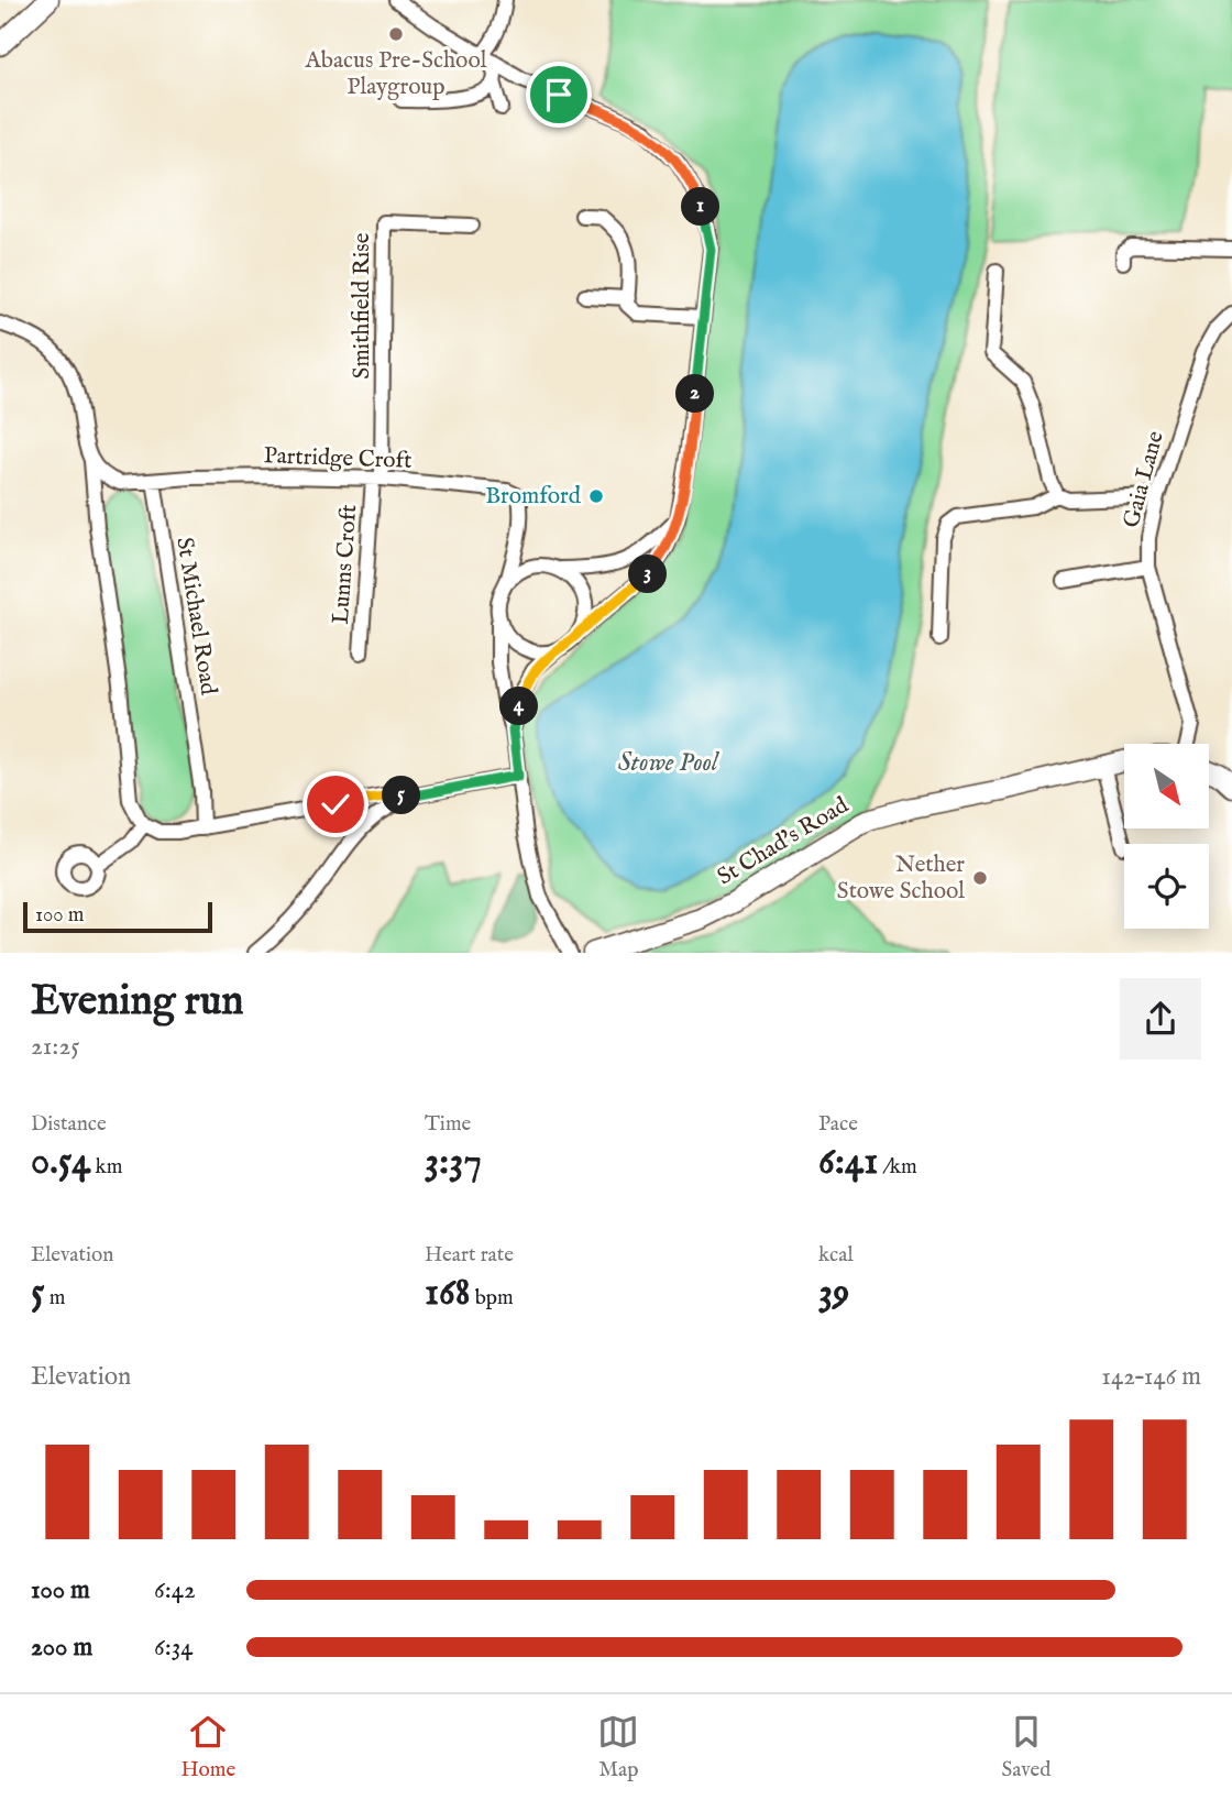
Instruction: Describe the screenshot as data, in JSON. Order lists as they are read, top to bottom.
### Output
{
  "streets": {
    "street": [
      "Smithfield Rise",
      "Partridge Croft",
      "Gaia Lane",
      "Lunns Croft",
      "St Michael Road",
      "St Chad's Road"
    ]
  },
  "crossings": [
    ["Smithfield Rise", "Partridge Croft"],
    ["Smithfield Rise", "Lunns Croft"],
    ["Partridge Croft", "Lunns Croft"],
    ["Partridge Croft", "St Michael Road"]
  ],
  "water": ["Stowe Pool"],
  "places": ["Abacus Pre-School Playgroup", "Bromford", "Nether Stowe School"],
  "scale_bar": "100 m",
  "north": "bottom right",
  "page": {
    "pins": [
      "1",
      "2",
      "3",
      "4",
      "5"
    ],
    "scale": "100 m",
    "heading": ["Evening run", "21:25"],
    "stats": [
      ["Distance", "0.54 km"],
      ["Time", "3:37"],
      ["Pace", "6:41 /km"],
      ["Elevation", "5 m"],
      ["Heart rate", "168 bpm"],
      ["kcal", "39"]
    ],
    "chart": ["Elevation", "142–146 m"],
    "list": [
      {
        "name": "100 m",
        "note": "6:42"
      },
      {
        "name": "200 m",
        "note": "6:34"
      }
    ],
    "tabs": ["Home", "Map", "Saved"]
  }
}
